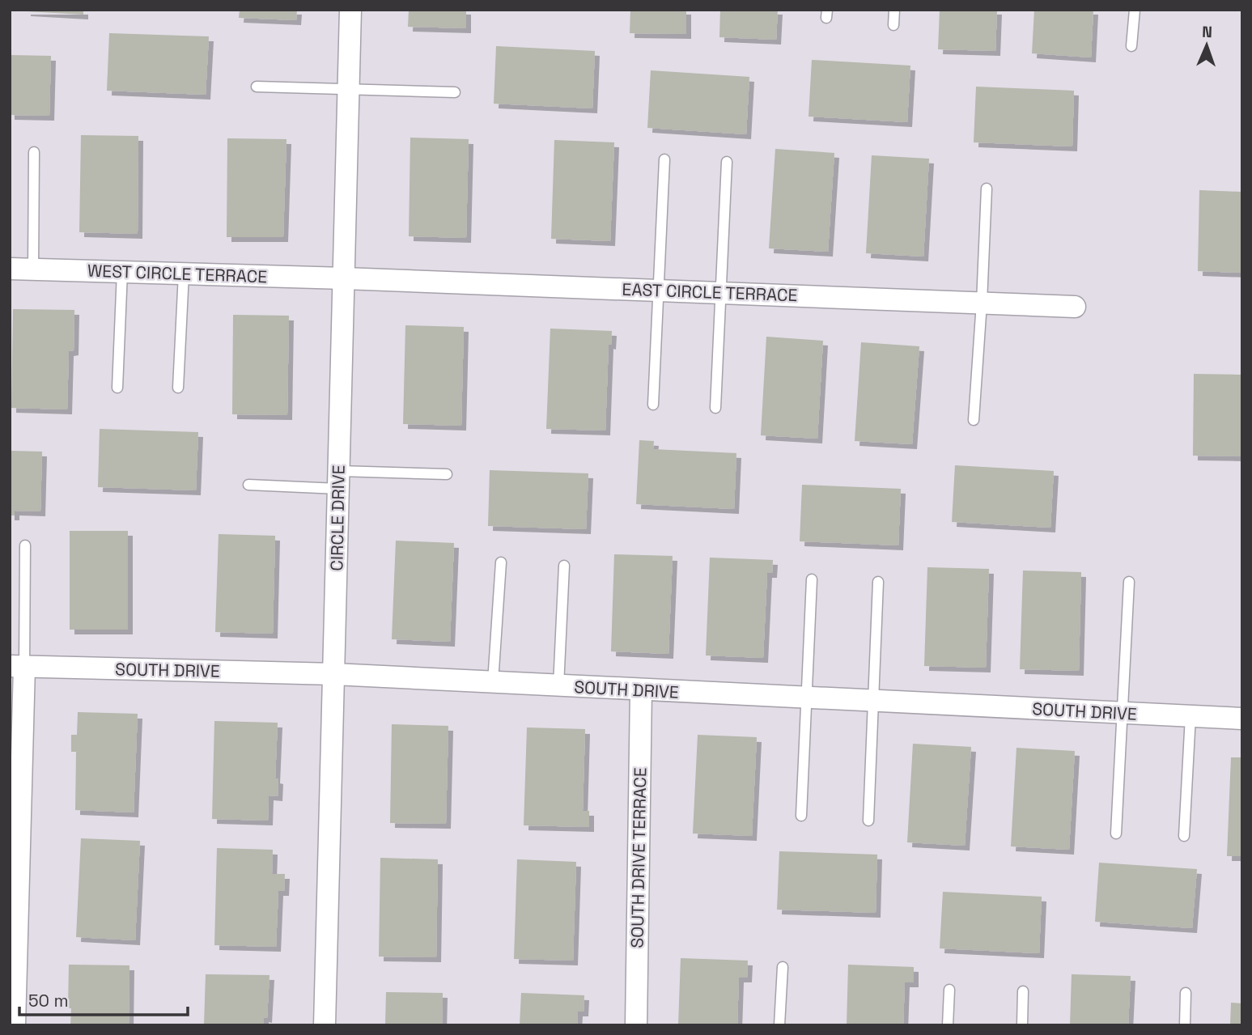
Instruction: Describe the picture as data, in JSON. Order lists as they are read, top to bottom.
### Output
{
  "streets": {
    "street": [
      "WEST CIRCLE TERRACE",
      "EAST CIRCLE TERRACE",
      "CIRCLE DRIVE",
      "SOUTH DRIVE",
      "SOUTH DRIVE TERRACE"
    ]
  },
  "crossings": [
    ["WEST CIRCLE TERRACE", "EAST CIRCLE TERRACE"],
    ["WEST CIRCLE TERRACE", "CIRCLE DRIVE"],
    ["EAST CIRCLE TERRACE", "CIRCLE DRIVE"],
    ["CIRCLE DRIVE", "SOUTH DRIVE"],
    ["SOUTH DRIVE", "SOUTH DRIVE TERRACE"]
  ],
  "scale_bar": "50 m",
  "north": "top"
}
